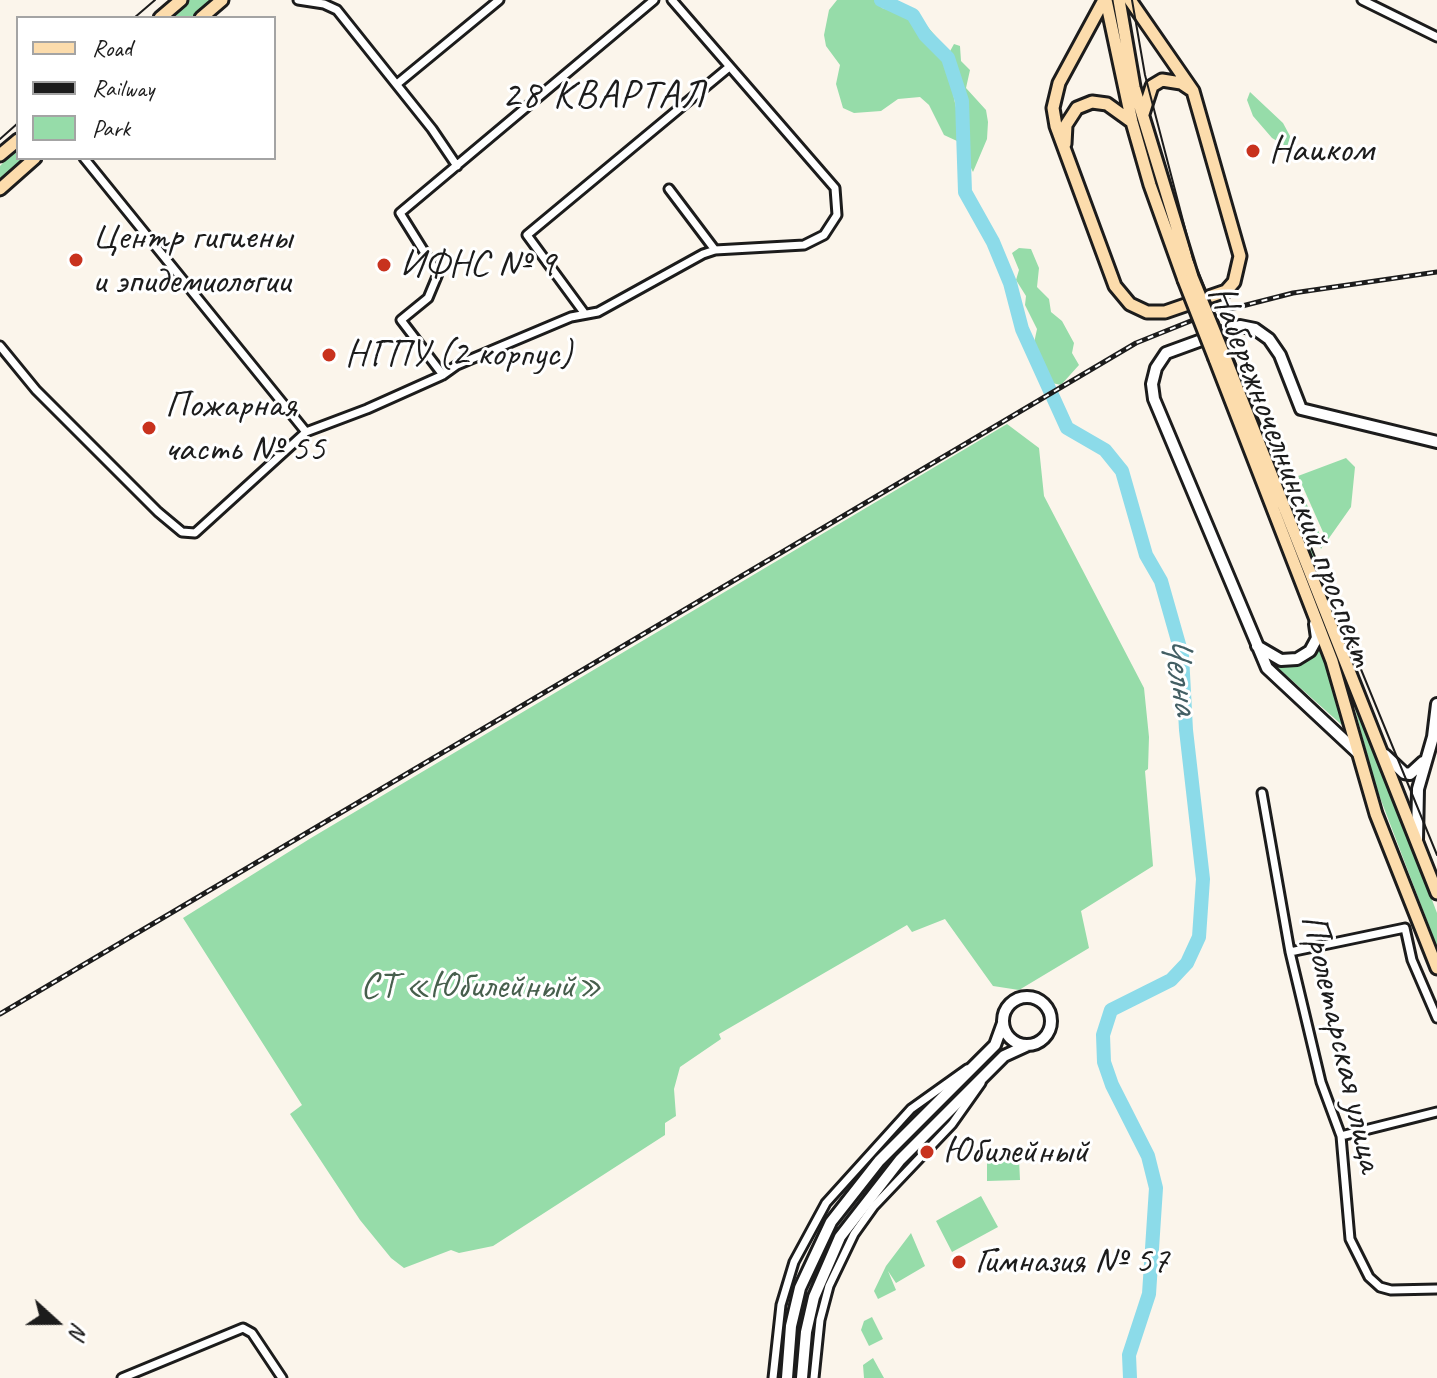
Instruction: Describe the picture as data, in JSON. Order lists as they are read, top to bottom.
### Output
{
  "streets": {
    "main road": ["Набережночелнинский проспект"],
    "street": ["Пролетарская улица"]
  },
  "districts": ["28 КВАРТАЛ"],
  "water": ["Челна"],
  "parks": ["СТ «Юбилейный»"],
  "places": [
    "Наиком",
    "Центр гигиены и эпидемиологии",
    "ИФНС № 9",
    "НГПУ (2 корпус)",
    "Пожарная часть № 55",
    "Юбилейный",
    "Гимназия № 57"
  ],
  "legend": ["Road", "Railway", "Park"],
  "north": "right"
}
